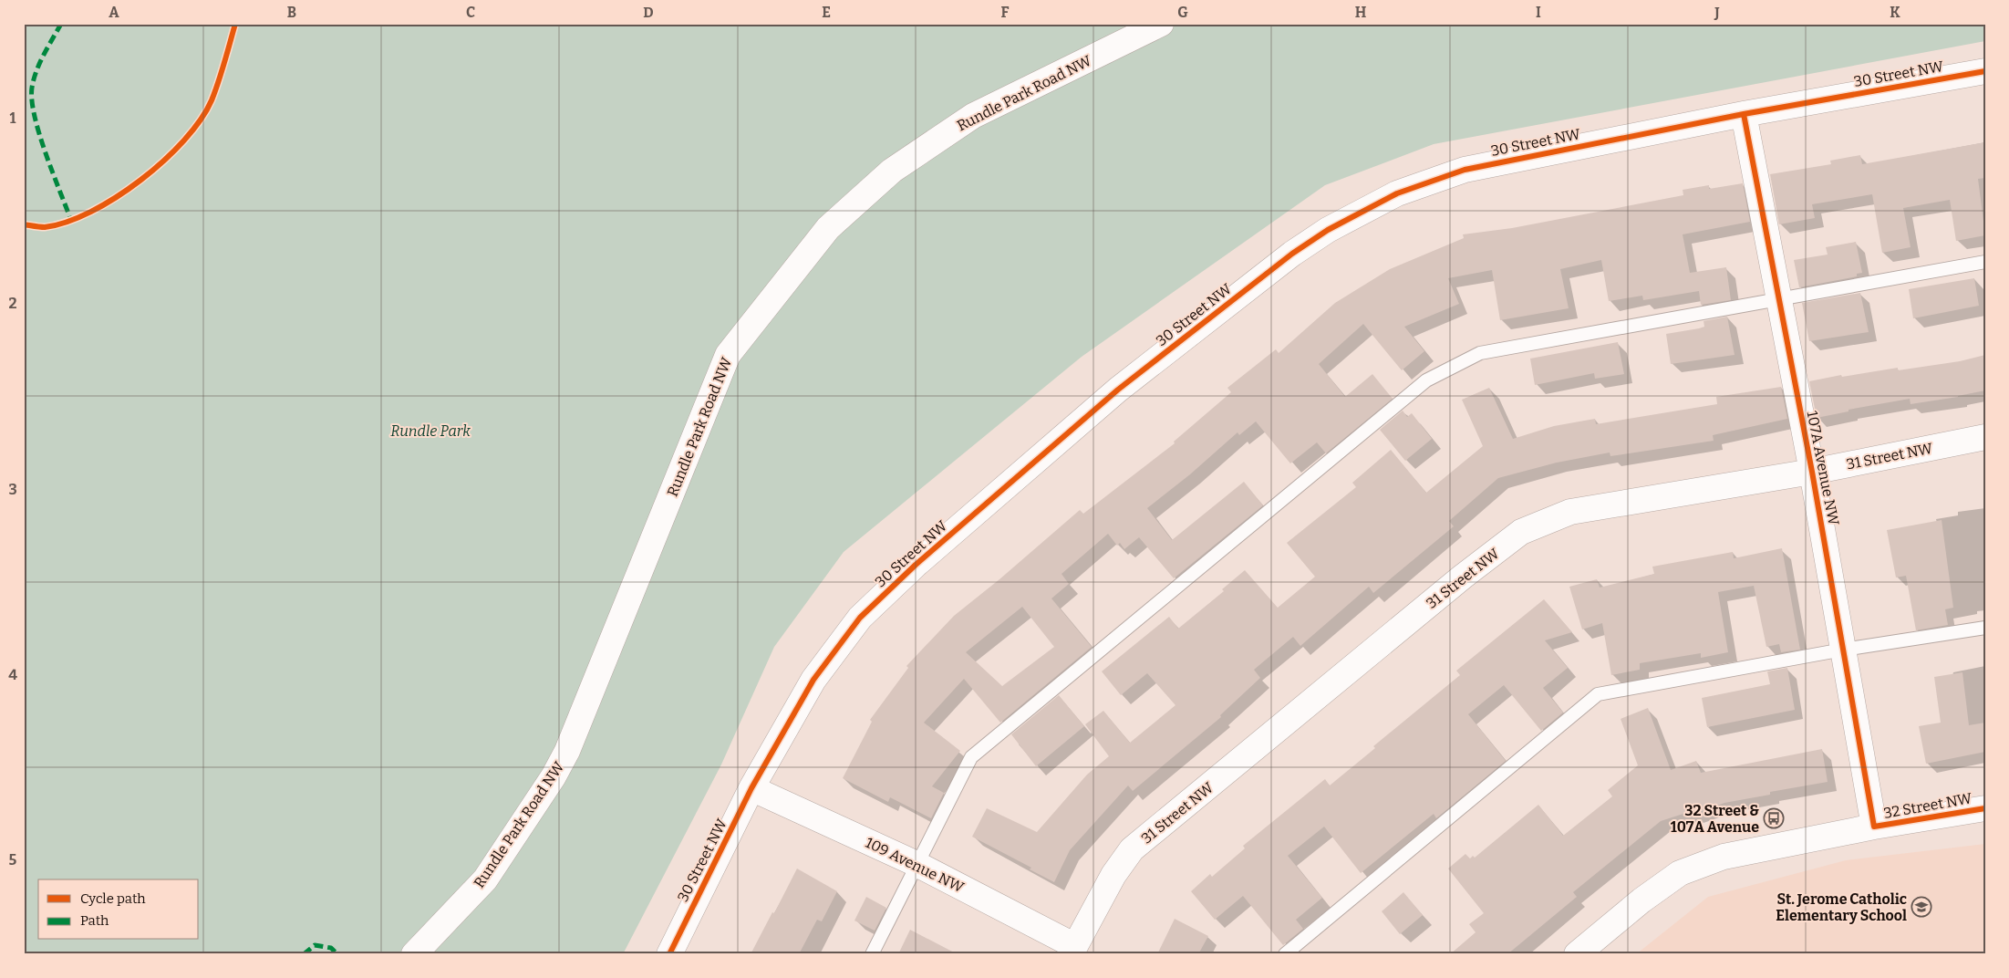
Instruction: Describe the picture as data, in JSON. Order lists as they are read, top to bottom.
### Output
{
  "streets": {
    "street": [
      "30 Street NW",
      "Rundle Park Road NW",
      "31 Street NW",
      "107A Avenue NW",
      "32 Street NW",
      "109 Avenue NW"
    ]
  },
  "crossings": [
    ["30 Street NW", "107A Avenue NW"],
    ["30 Street NW", "109 Avenue NW"],
    ["31 Street NW", "107A Avenue NW"],
    ["31 Street NW", "109 Avenue NW"],
    ["107A Avenue NW", "32 Street NW"]
  ],
  "parks": ["Rundle Park"],
  "places": {
    "bus stop": ["32 Street & 107A Avenue"],
    "school or university": ["St. Jerome Catholic Elementary School"]
  },
  "legend": ["Cycle path", "Path"],
  "grid": {
    "columns": [
      "A",
      "B",
      "C",
      "D",
      "E",
      "F",
      "G",
      "H",
      "I",
      "J",
      "K"
    ],
    "rows": [
      "1",
      "2",
      "3",
      "4",
      "5"
    ]
  }
}
